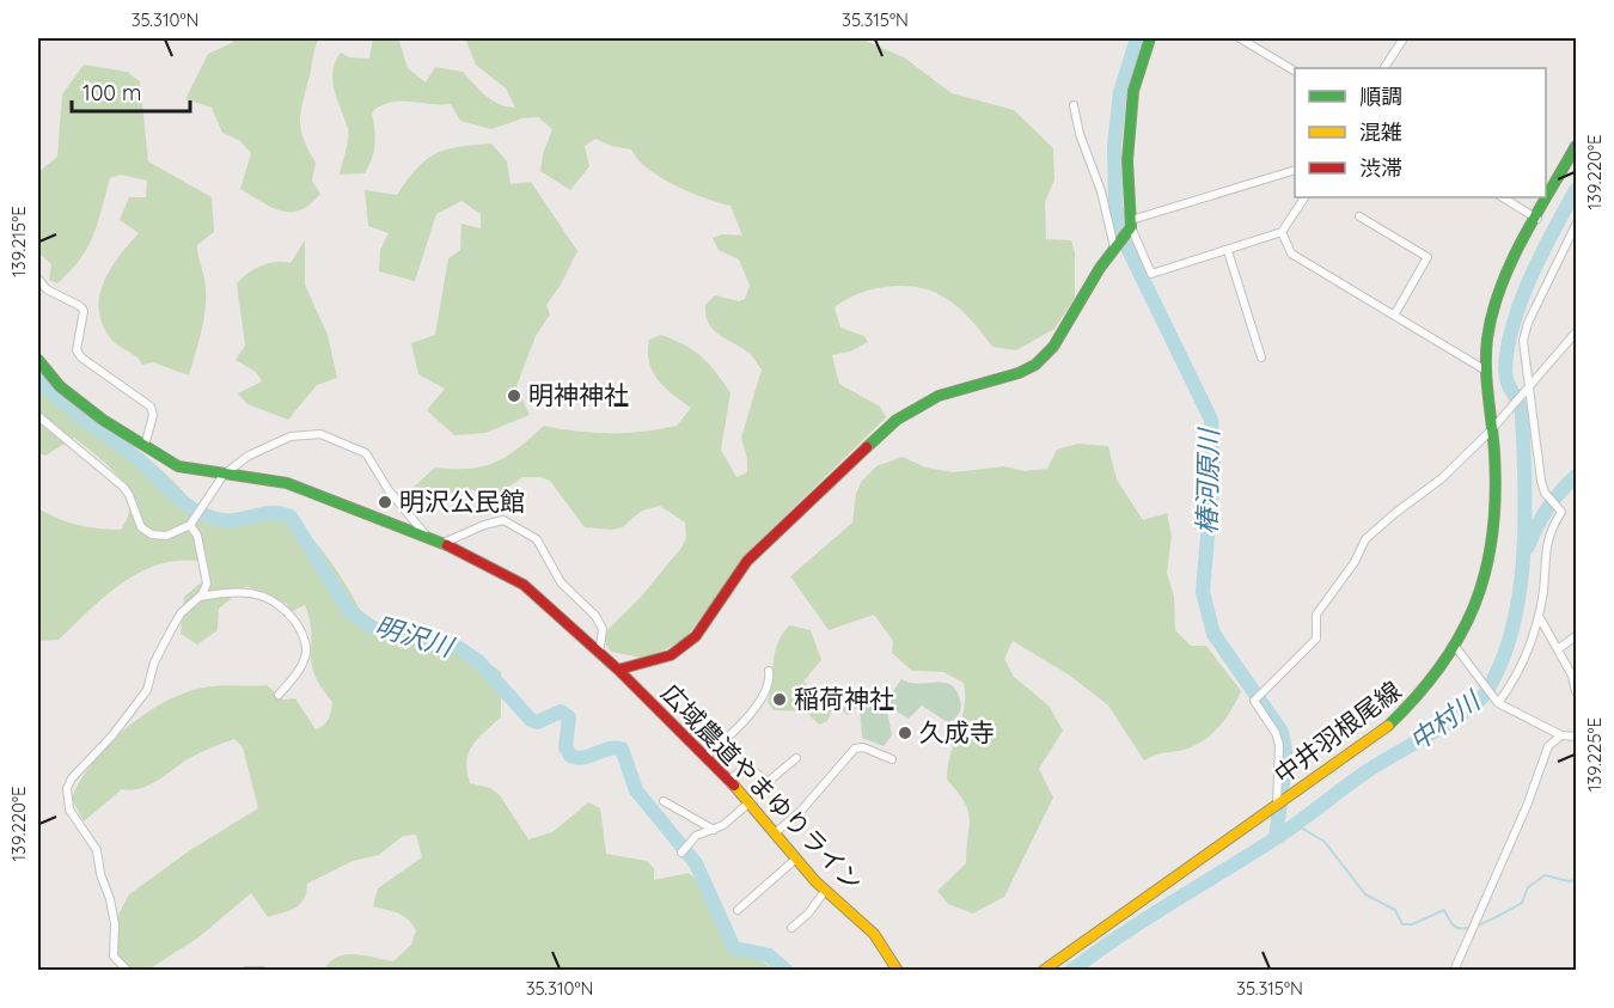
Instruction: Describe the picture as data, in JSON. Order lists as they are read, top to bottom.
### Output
{
  "streets": {
    "street": ["中井羽根尾線", "広域農道やまゆりライン"]
  },
  "water": ["椿河原川", "明沢川", "中村川"],
  "places": [
    "明神神社",
    "明沢公民館",
    "稲荷神社",
    "久成寺"
  ],
  "legend": ["順調", "混雑", "渋滞"],
  "scale_bar": "100 m",
  "coordinates": [
    "35.310°N",
    "35.315°N",
    "139.220°E",
    "139.215°E",
    "139.225°E"
  ]
}
